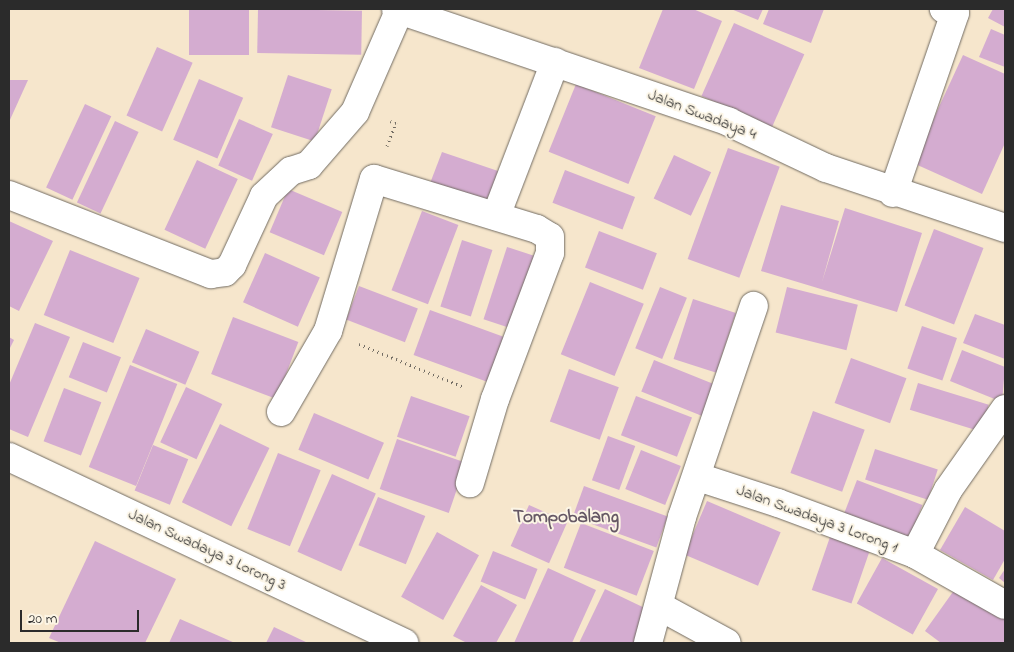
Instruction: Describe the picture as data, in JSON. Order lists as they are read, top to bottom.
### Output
{
  "streets": {
    "street": ["Jalan Swadaya 4", "Jalan Swadaya 3 Lorong 1", "Jalan Swadaya 3 Lorong 3"]
  },
  "districts": ["Tompobalang"],
  "scale_bar": "20 m"
}
